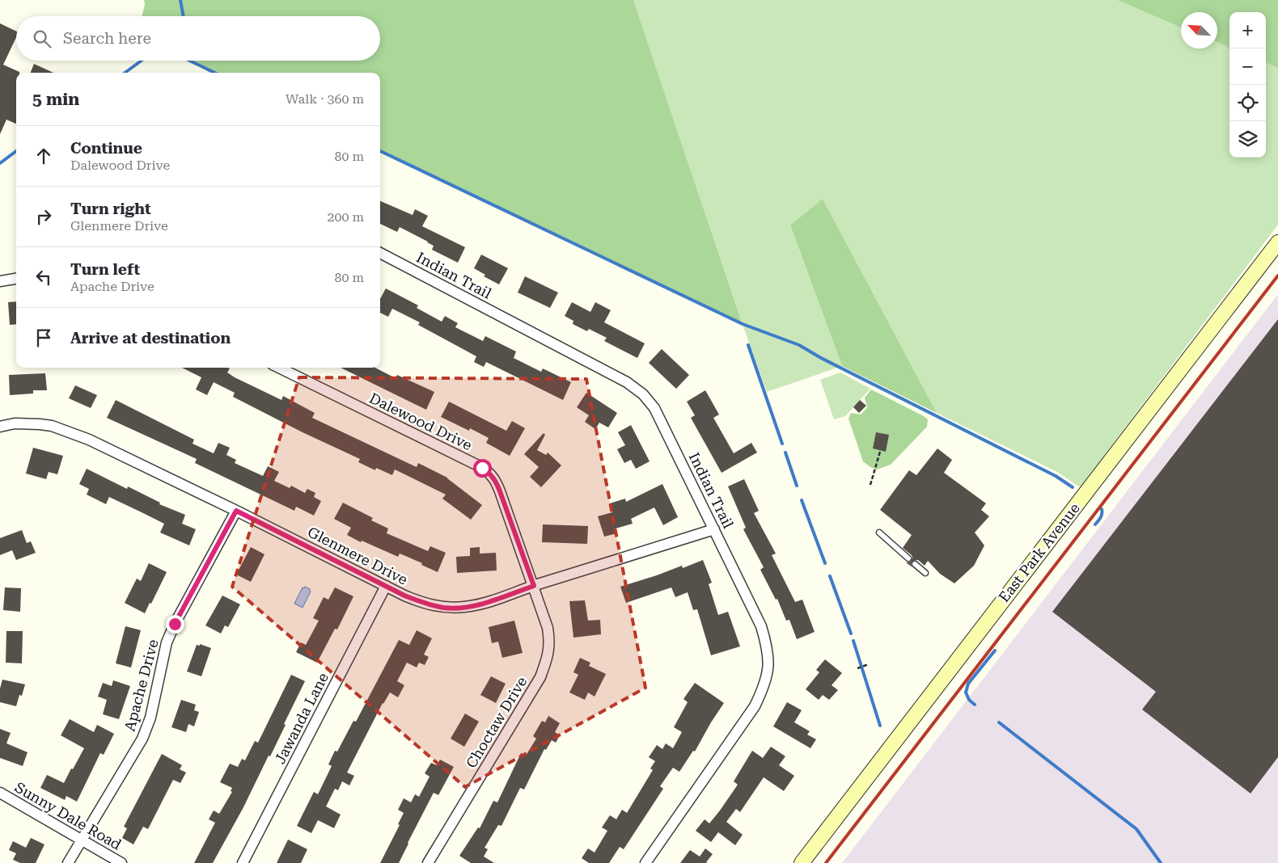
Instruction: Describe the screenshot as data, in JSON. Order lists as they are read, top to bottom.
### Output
{
  "streets": {
    "street": [
      "Indian Trail",
      "Dalewood Drive",
      "East Park Avenue",
      "Glenmere Drive",
      "Apache Drive",
      "Jawanda Lane",
      "Choctaw Drive",
      "Sunny Dale Road"
    ]
  },
  "crossings": [
    ["Indian Trail", "Glenmere Drive"],
    ["Dalewood Drive", "Glenmere Drive"],
    ["Dalewood Drive", "Choctaw Drive"],
    ["Glenmere Drive", "Apache Drive"],
    ["Glenmere Drive", "Jawanda Lane"],
    ["Glenmere Drive", "Choctaw Drive"],
    ["Apache Drive", "Sunny Dale Road"]
  ],
  "north": "top left",
  "page": {
    "map_buttons": ["+", "−"],
    "search": "Search here",
    "heading": ["5 min", "Walk · 360 m"],
    "list": [
      ["Continue", "Dalewood Drive", "80 m"],
      ["Turn right", "Glenmere Drive", "200 m"],
      ["Turn left", "Apache Drive", "80 m"],
      "Arrive at destination"
    ]
  }
}
